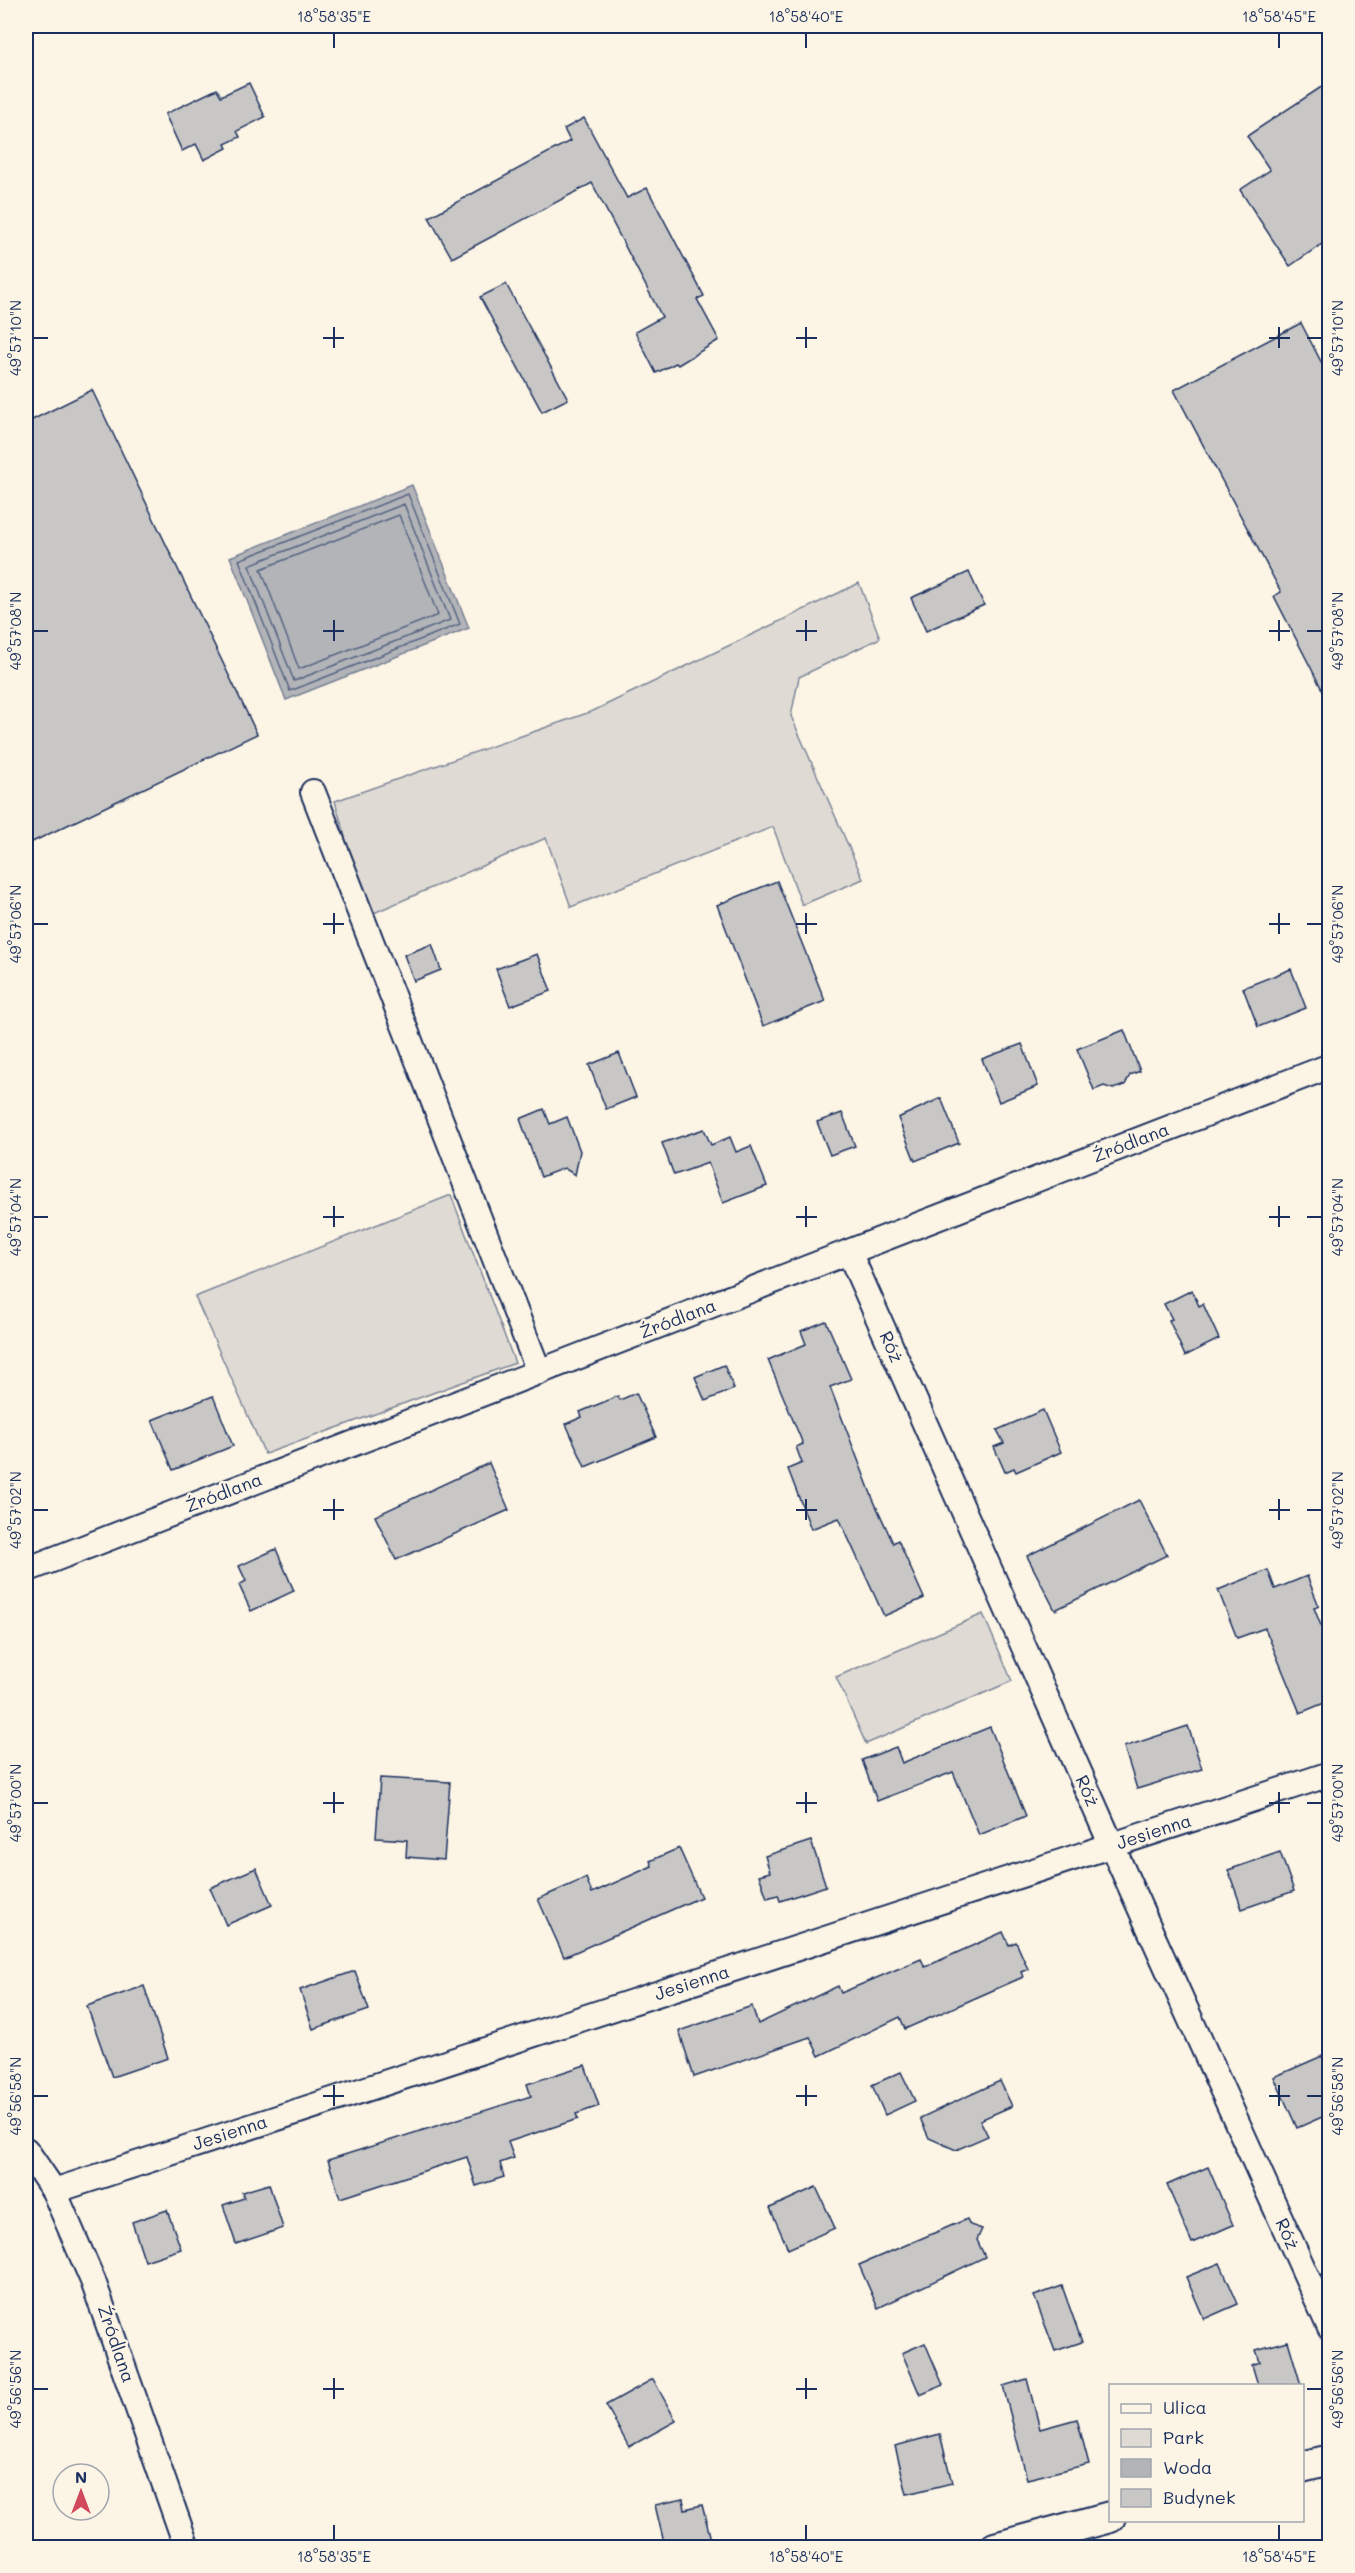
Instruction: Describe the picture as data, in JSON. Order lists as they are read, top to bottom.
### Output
{
  "streets": {
    "street": ["Źródlana", "Róż", "Jesienna"]
  },
  "crossings": [
    ["Źródlana", "Róż"],
    ["Źródlana", "Jesienna"],
    ["Róż", "Jesienna"]
  ],
  "legend": [
    "Ulica",
    "Park",
    "Woda",
    "Budynek"
  ],
  "north": "top",
  "coordinates": [
    "18°58'35\"E",
    "18°58'40\"E",
    "18°58'45\"E",
    "49°57'10\"N",
    "49°57'08\"N",
    "49°57'06\"N",
    "49°57'04\"N",
    "49°57'02\"N",
    "49°57'00\"N",
    "49°56'58\"N",
    "49°56'56\"N"
  ]
}
